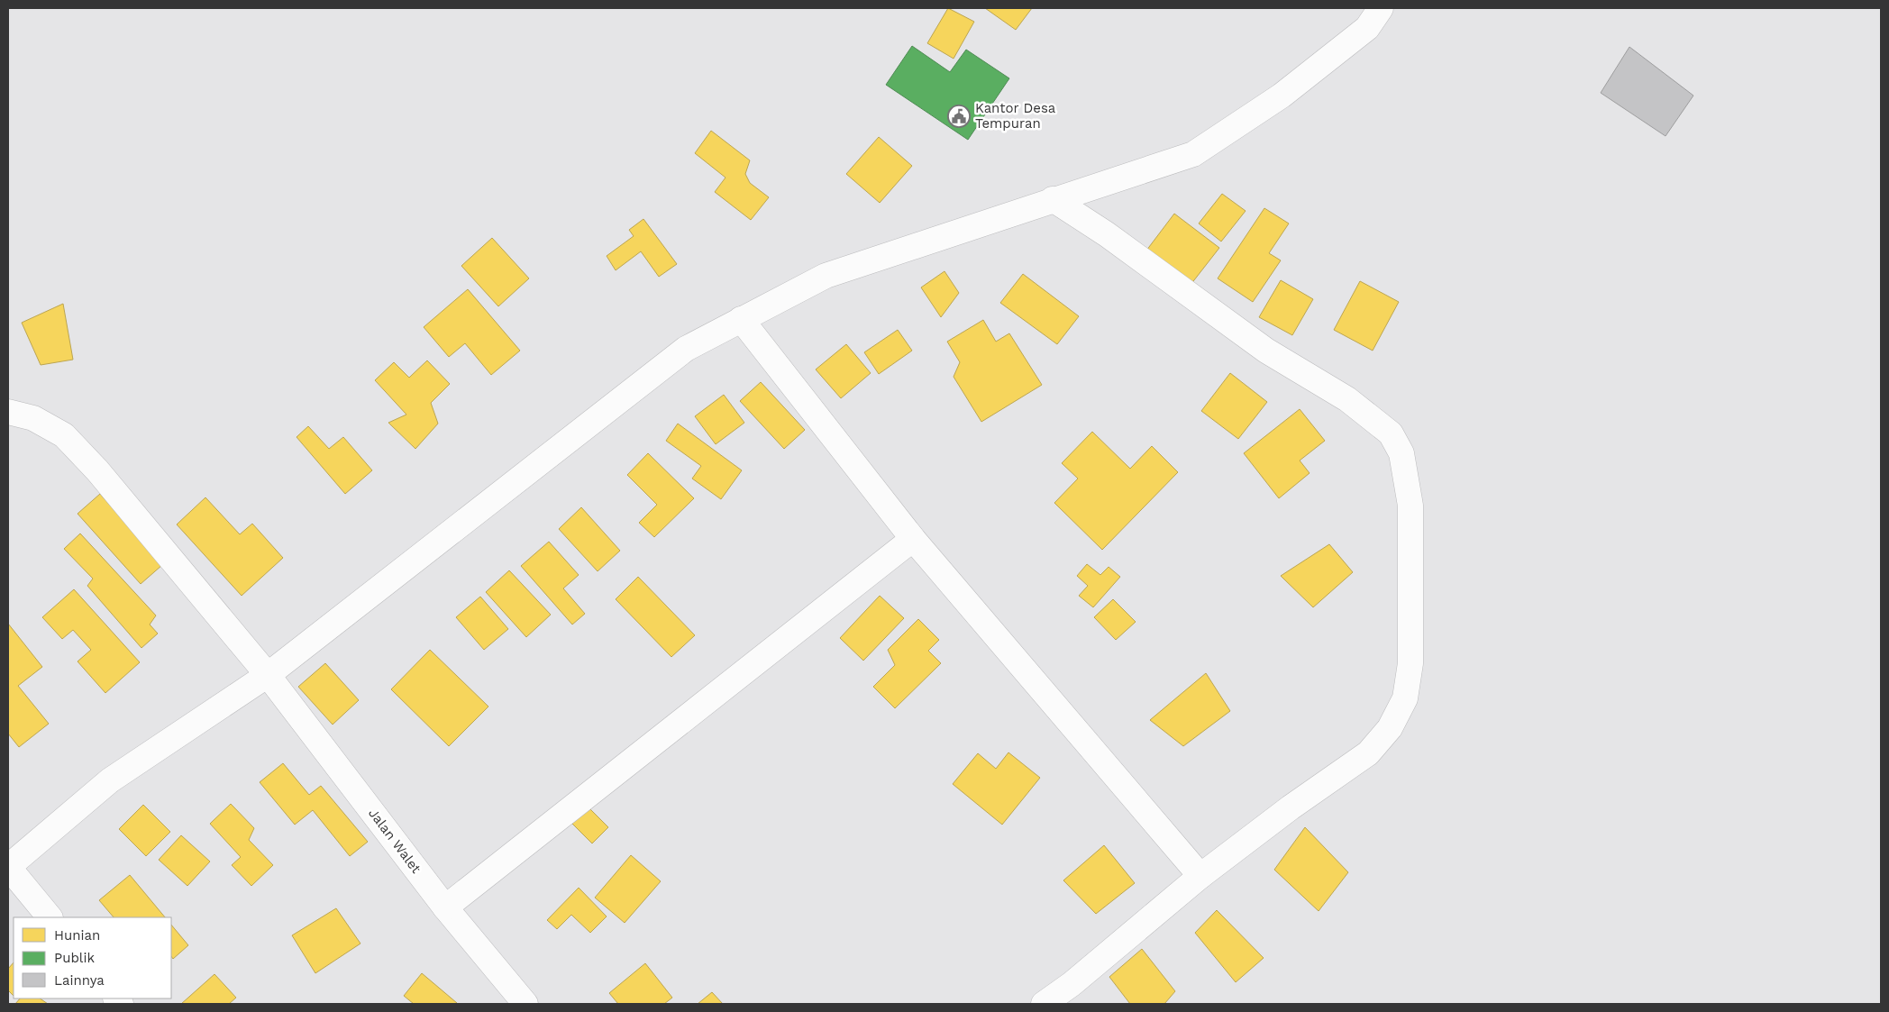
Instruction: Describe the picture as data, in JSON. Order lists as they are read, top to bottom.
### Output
{
  "streets": {
    "street": ["Jalan Walet"]
  },
  "places": {
    "public building": ["Kantor Desa Tempuran"]
  },
  "legend": ["Hunian", "Publik", "Lainnya"]
}
